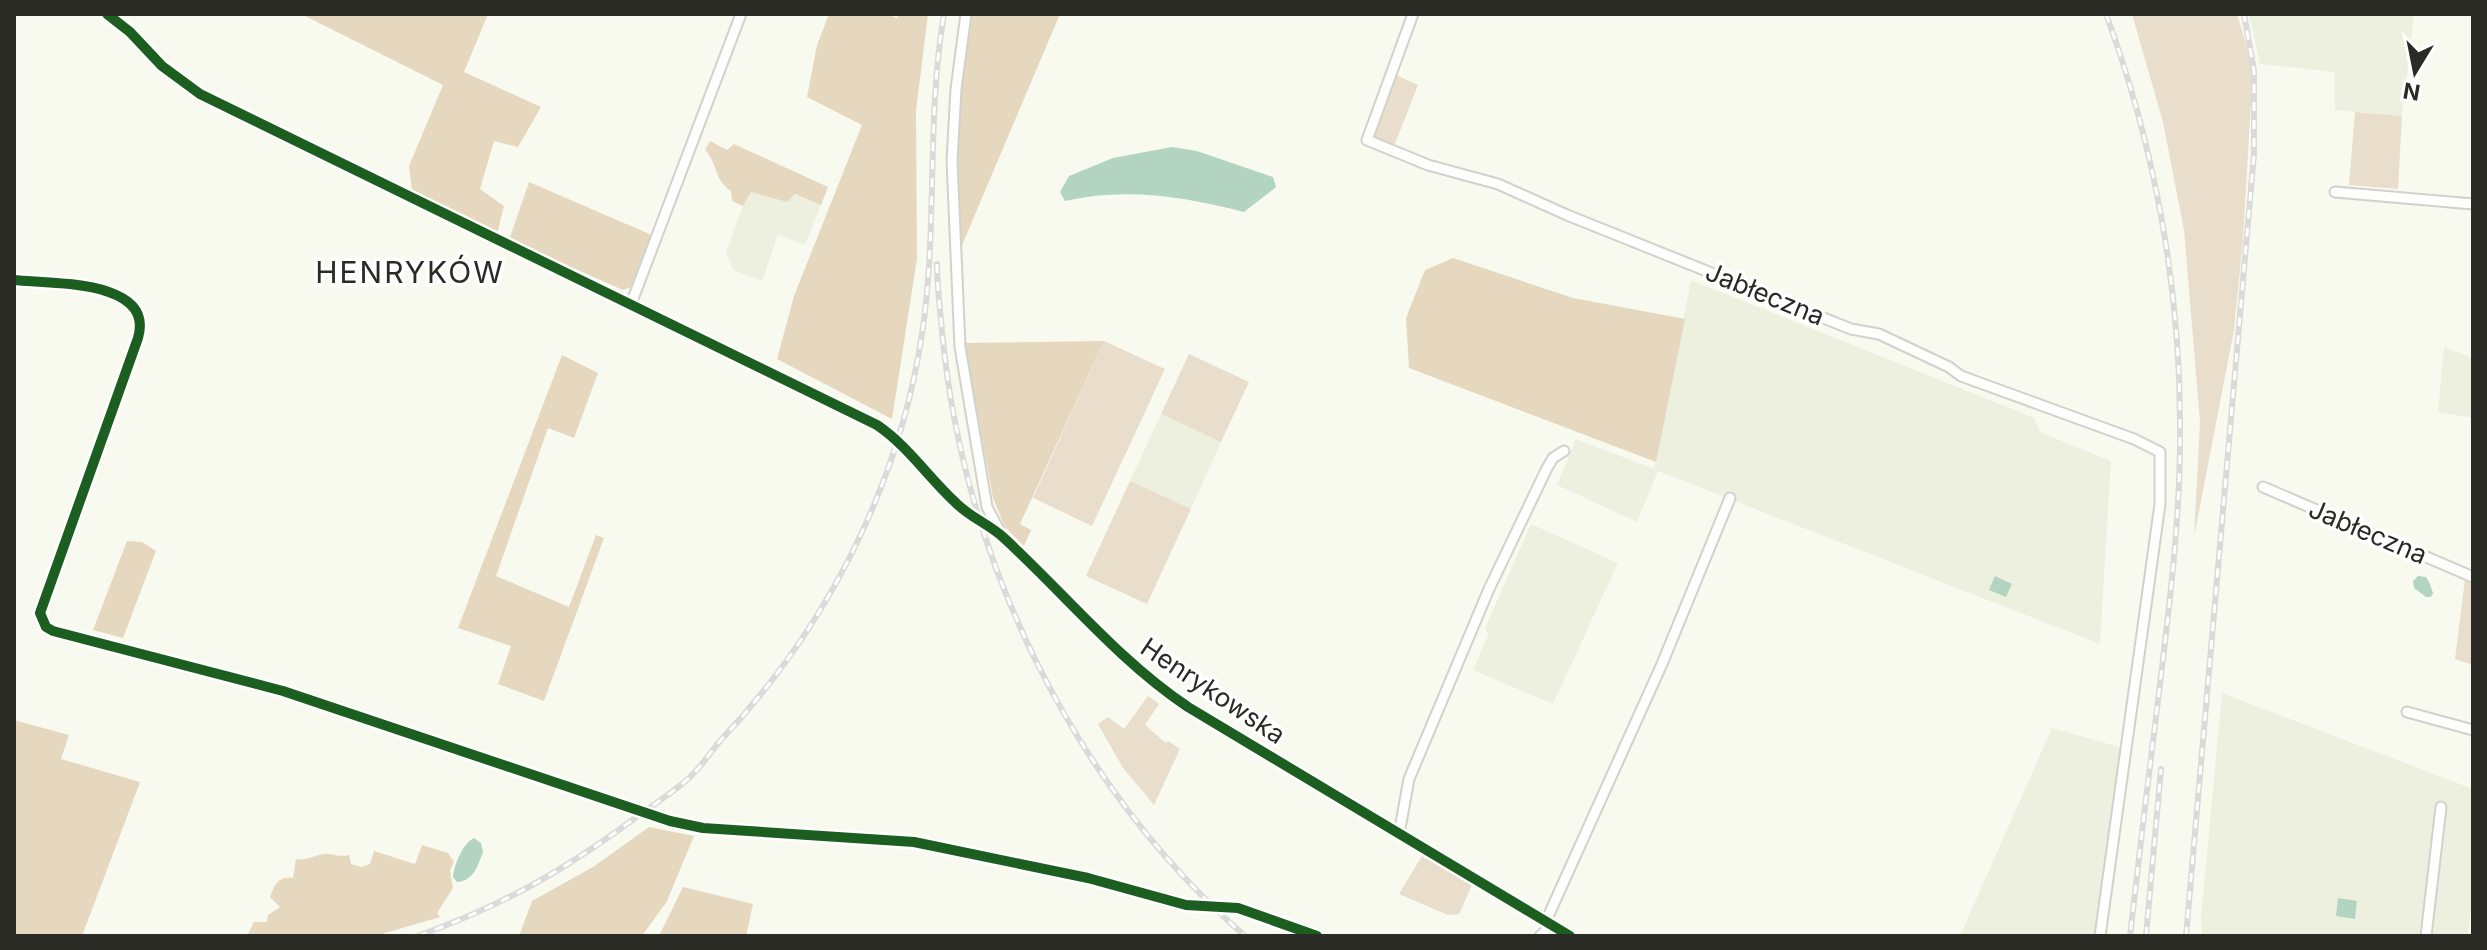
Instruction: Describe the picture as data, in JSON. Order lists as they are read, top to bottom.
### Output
{
  "streets": {
    "street": ["Jabłeczna", "Henrykowska"]
  },
  "districts": ["HENRYKÓW"],
  "north": "bottom"
}
